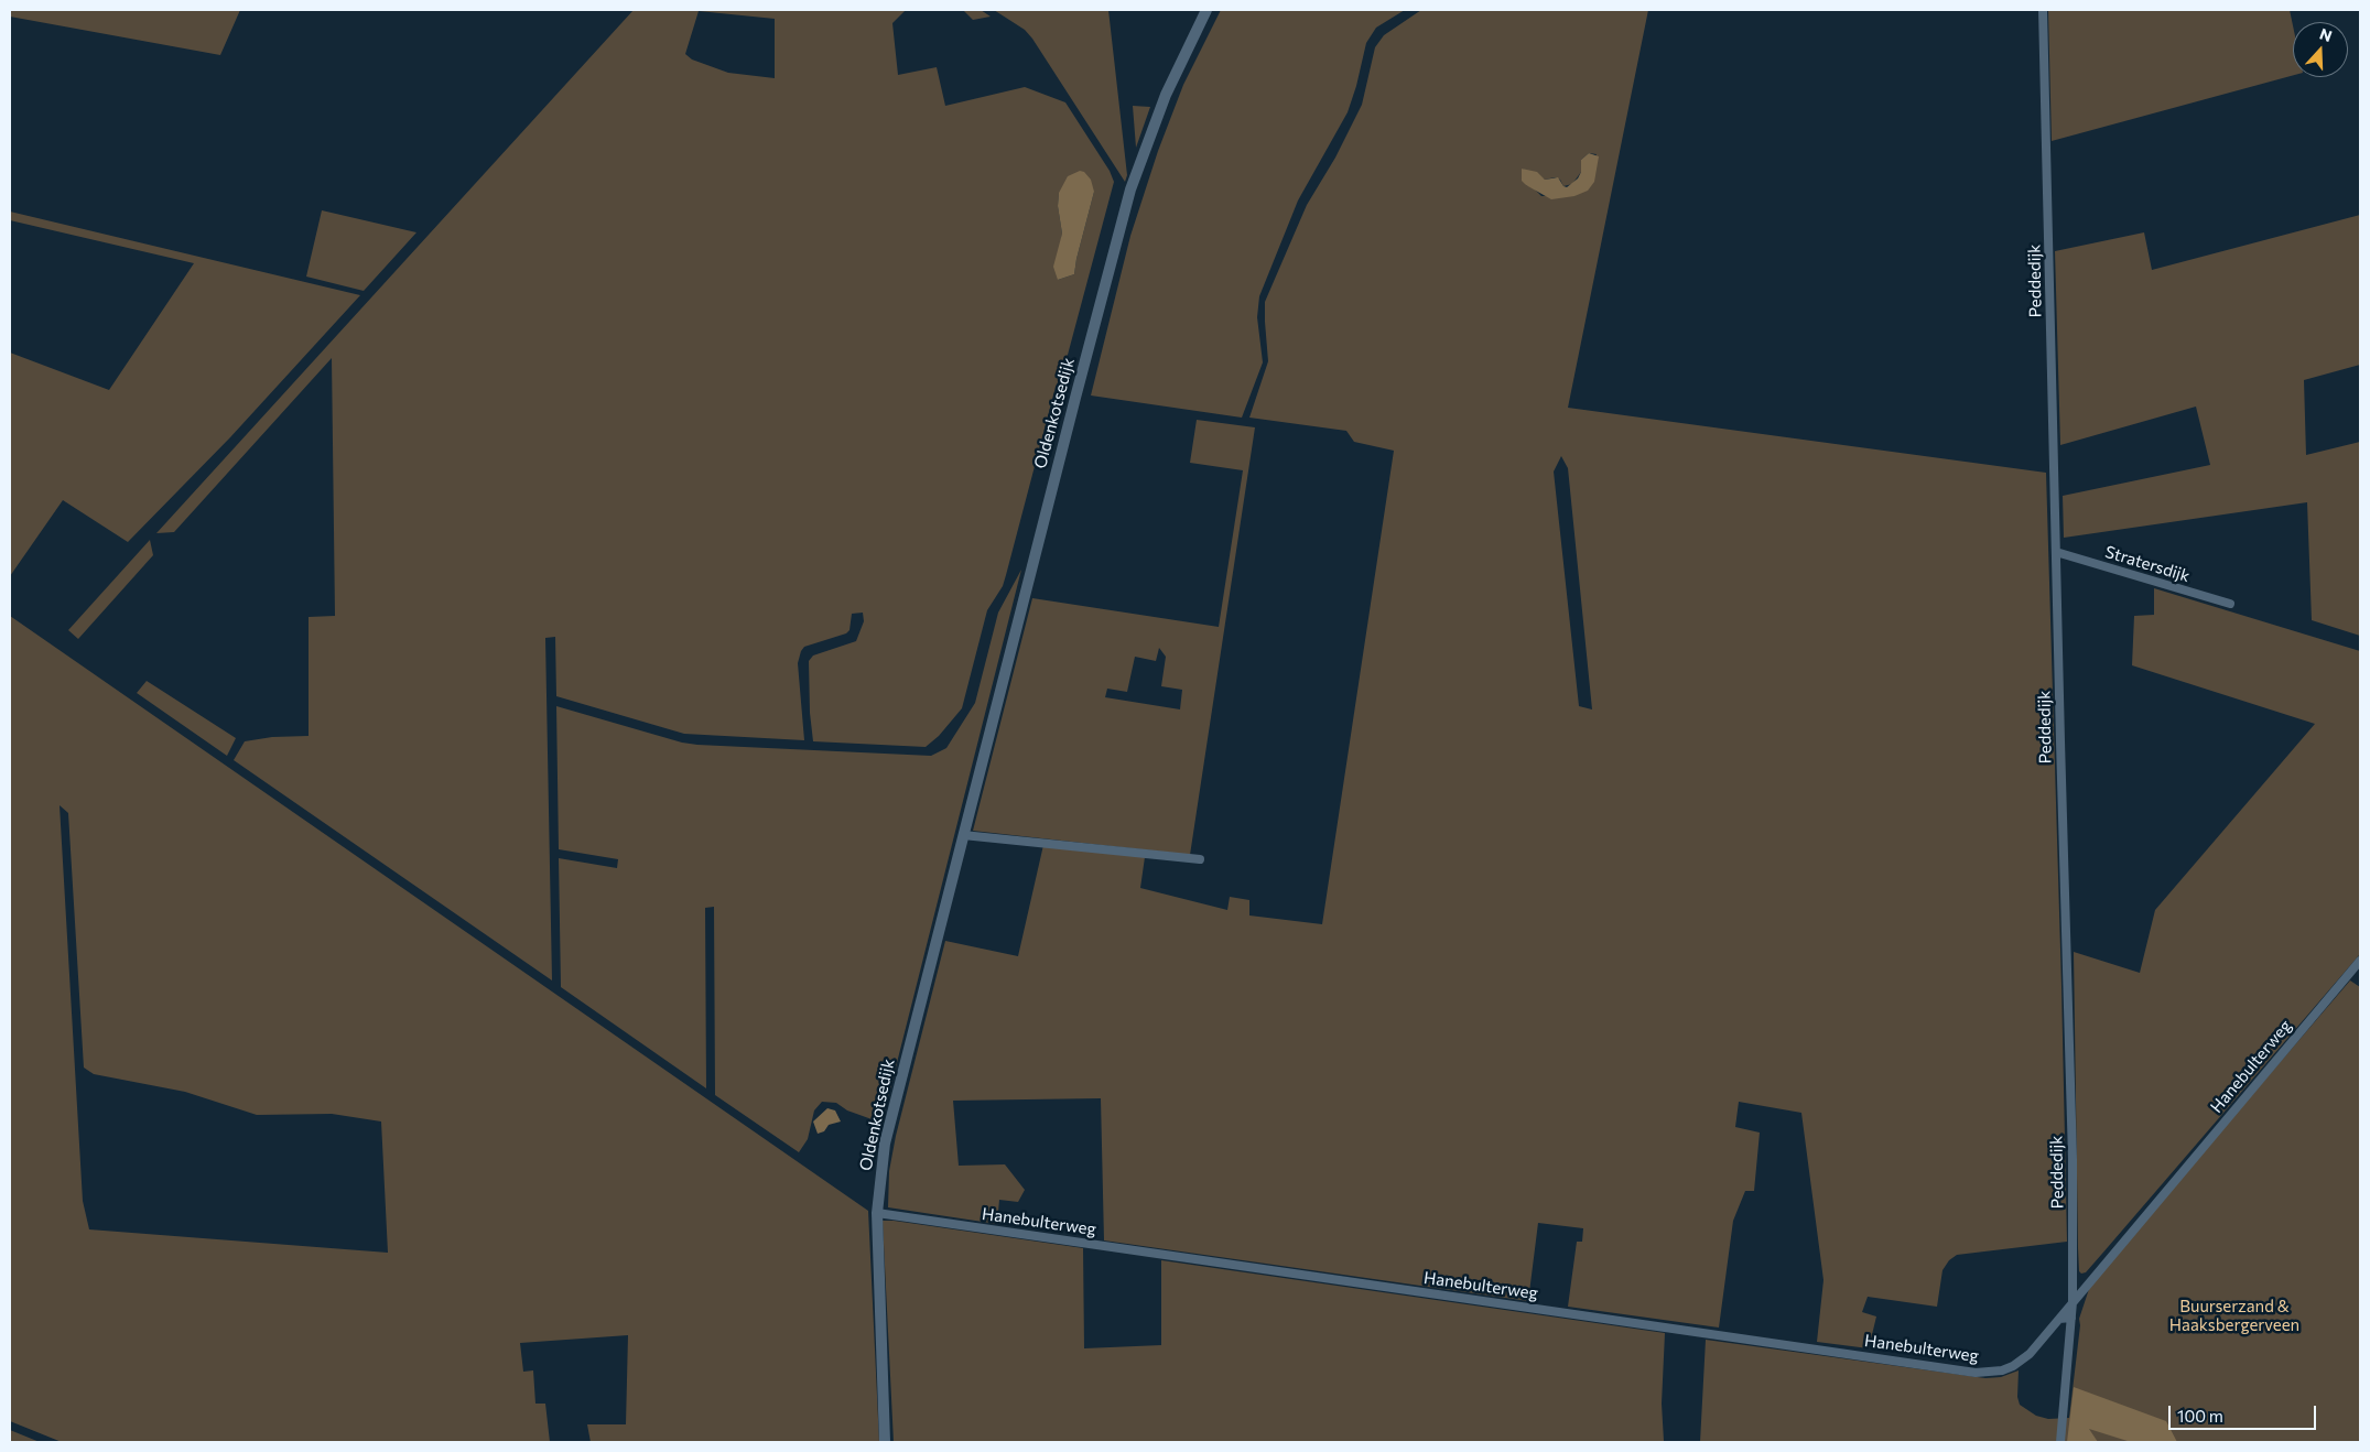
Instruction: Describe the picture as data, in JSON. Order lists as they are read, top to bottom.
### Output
{
  "streets": {
    "street": [
      "Peddedijk",
      "Oldenkotsedijk",
      "Stratersdijk",
      "Hanebulterweg"
    ]
  },
  "crossings": [
    ["Peddedijk", "Stratersdijk"],
    ["Peddedijk", "Hanebulterweg"],
    ["Oldenkotsedijk", "Hanebulterweg"]
  ],
  "parks": ["Buurserzand & Haaksbergerveen"],
  "scale_bar": "100 m",
  "north": "top"
}
